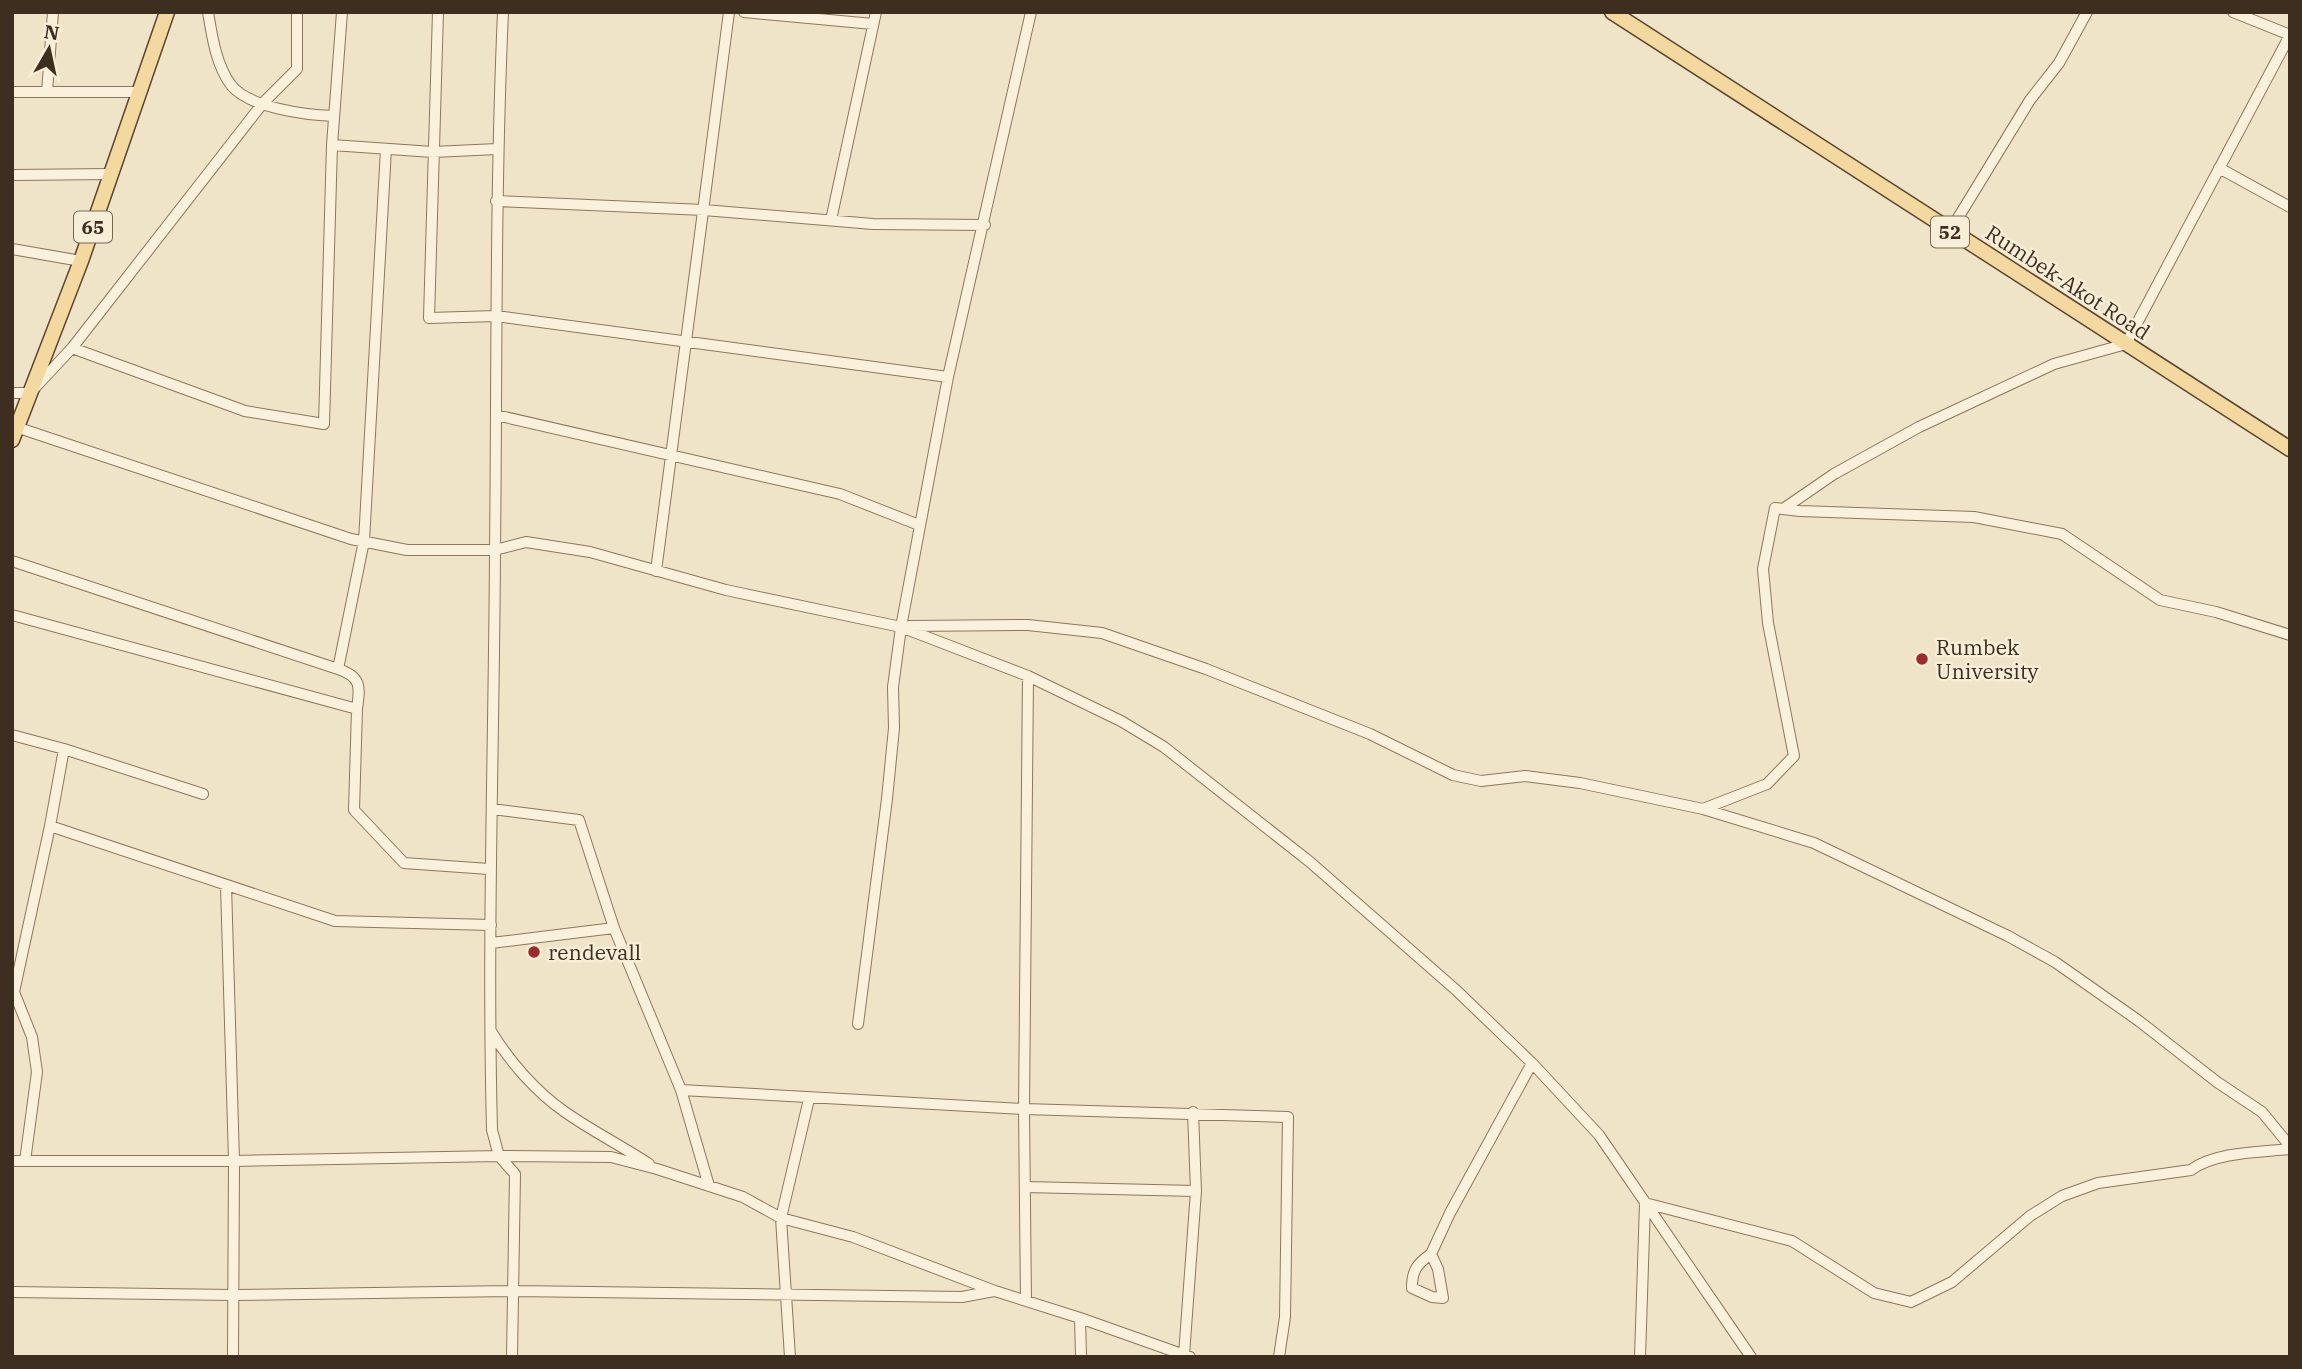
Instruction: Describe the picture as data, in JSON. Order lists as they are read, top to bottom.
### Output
{
  "streets": {
    "main road": ["65", "52", "Rumbek-Akot Road"]
  },
  "places": ["Rumbek University", "rendevall"],
  "north": "top"
}
